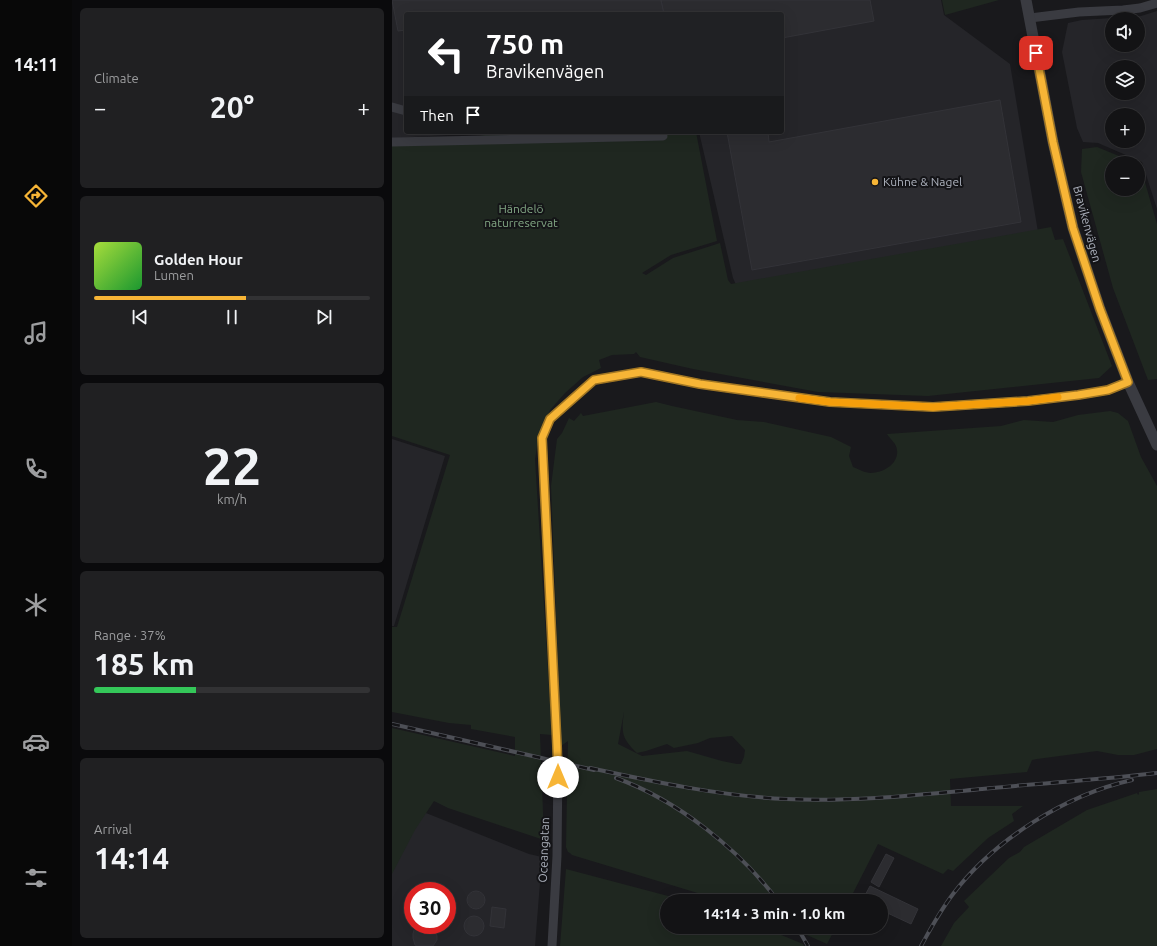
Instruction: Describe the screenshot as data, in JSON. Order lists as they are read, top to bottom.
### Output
{
  "streets": {
    "street": ["Bravikenvägen", "Oceangatan"]
  },
  "crossings": [
    ["Bravikenvägen", "Oceangatan"]
  ],
  "parks": ["Händelö naturreservat"],
  "places": ["Kühne & Nagel"],
  "page": {
    "tabs": "14:11",
    "tile": [
      "Climate",
      ["22", "km/h"],
      ["Range · 37%", "185 km"],
      ["Arrival", "14:14"]
    ],
    "map_buttons": ["+", "−"],
    "turn": ["750 m", "Bravikenvägen"],
    "heat": ["−", "20°", "+"],
    "then": "Then",
    "song": ["Golden Hour", "Lumen"],
    "limit": "30",
    "trip": "14:14 · 3 min · 1.0 km"
  }
}
